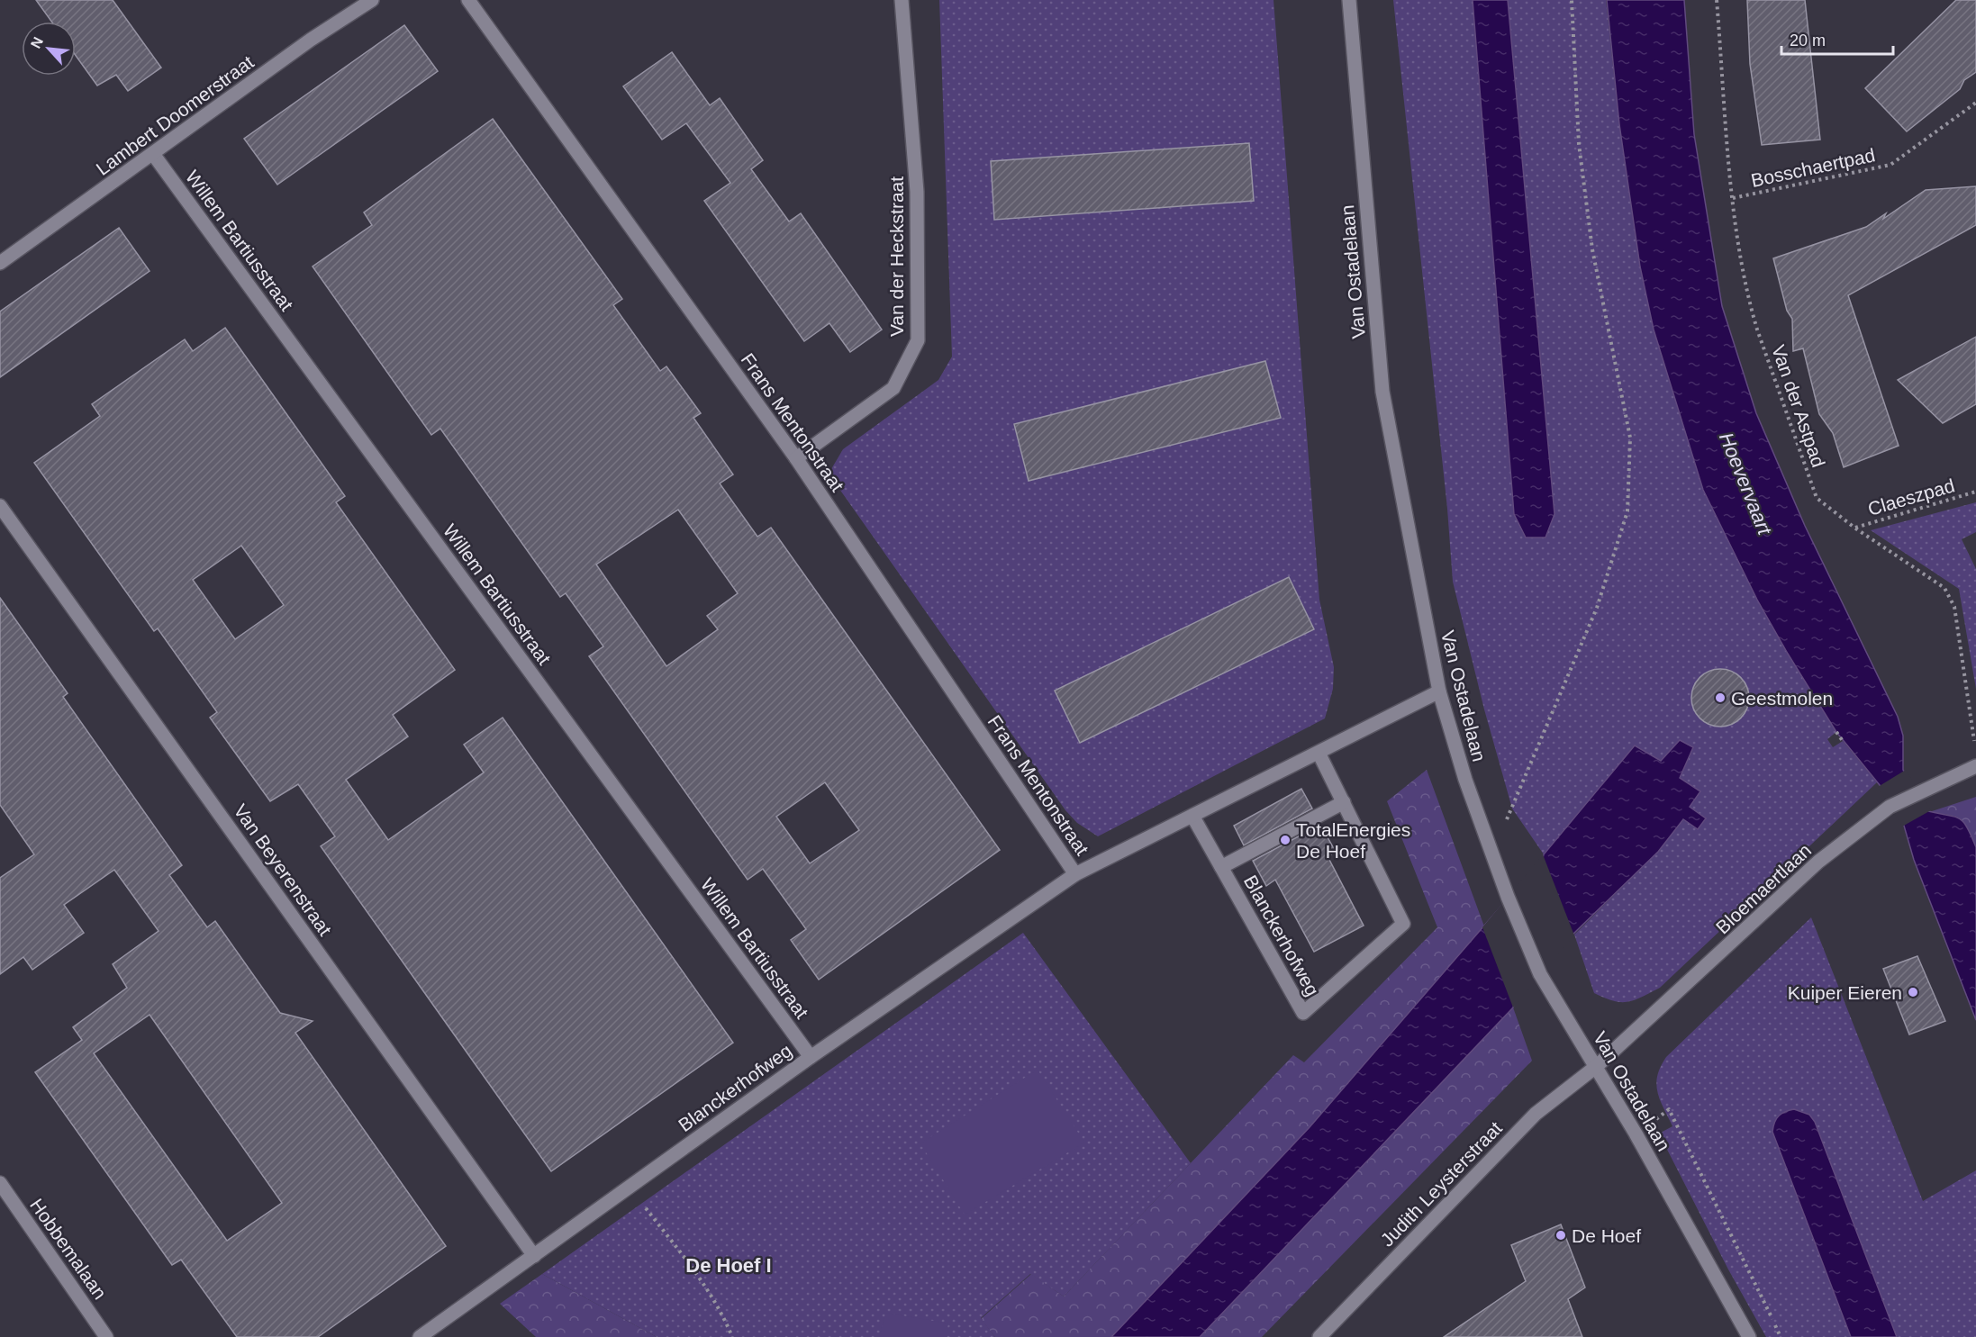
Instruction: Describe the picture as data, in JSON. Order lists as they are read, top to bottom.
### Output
{
  "streets": {
    "street": [
      "Lambert Doomerstraat",
      "Willem Bartiusstraat",
      "Van der Heckstraat",
      "Van Ostadelaan",
      "Frans Mentonstraat",
      "Van Beyerenstraat",
      "Bloemaertlaan",
      "Blanckerhofweg",
      "Judith Leysterstraat",
      "Hobbemalaan"
    ],
    "path": ["Bosschaertpad", "Van der Astpad", "Claeszpad"]
  },
  "crossings": [
    ["Lambert Doomerstraat", "Willem Bartiusstraat"],
    ["Bosschaertpad", "Van der Astpad"],
    ["Willem Bartiusstraat", "Blanckerhofweg"],
    ["Van der Heckstraat", "Frans Mentonstraat"],
    ["Van Ostadelaan", "Bloemaertlaan"],
    ["Van Ostadelaan", "Blanckerhofweg"],
    ["Van Ostadelaan", "Judith Leysterstraat"],
    ["Van der Astpad", "Claeszpad"],
    ["Frans Mentonstraat", "Blanckerhofweg"],
    ["Van Beyerenstraat", "Blanckerhofweg"],
    ["Bloemaertlaan", "Judith Leysterstraat"]
  ],
  "districts": ["De Hoef I"],
  "water": ["Hoevervaart"],
  "places": [
    "Geestmolen",
    "TotalEnergies De Hoef",
    "Kuiper Eieren",
    "De Hoef"
  ],
  "scale_bar": "20 m",
  "north": "top left"
}
